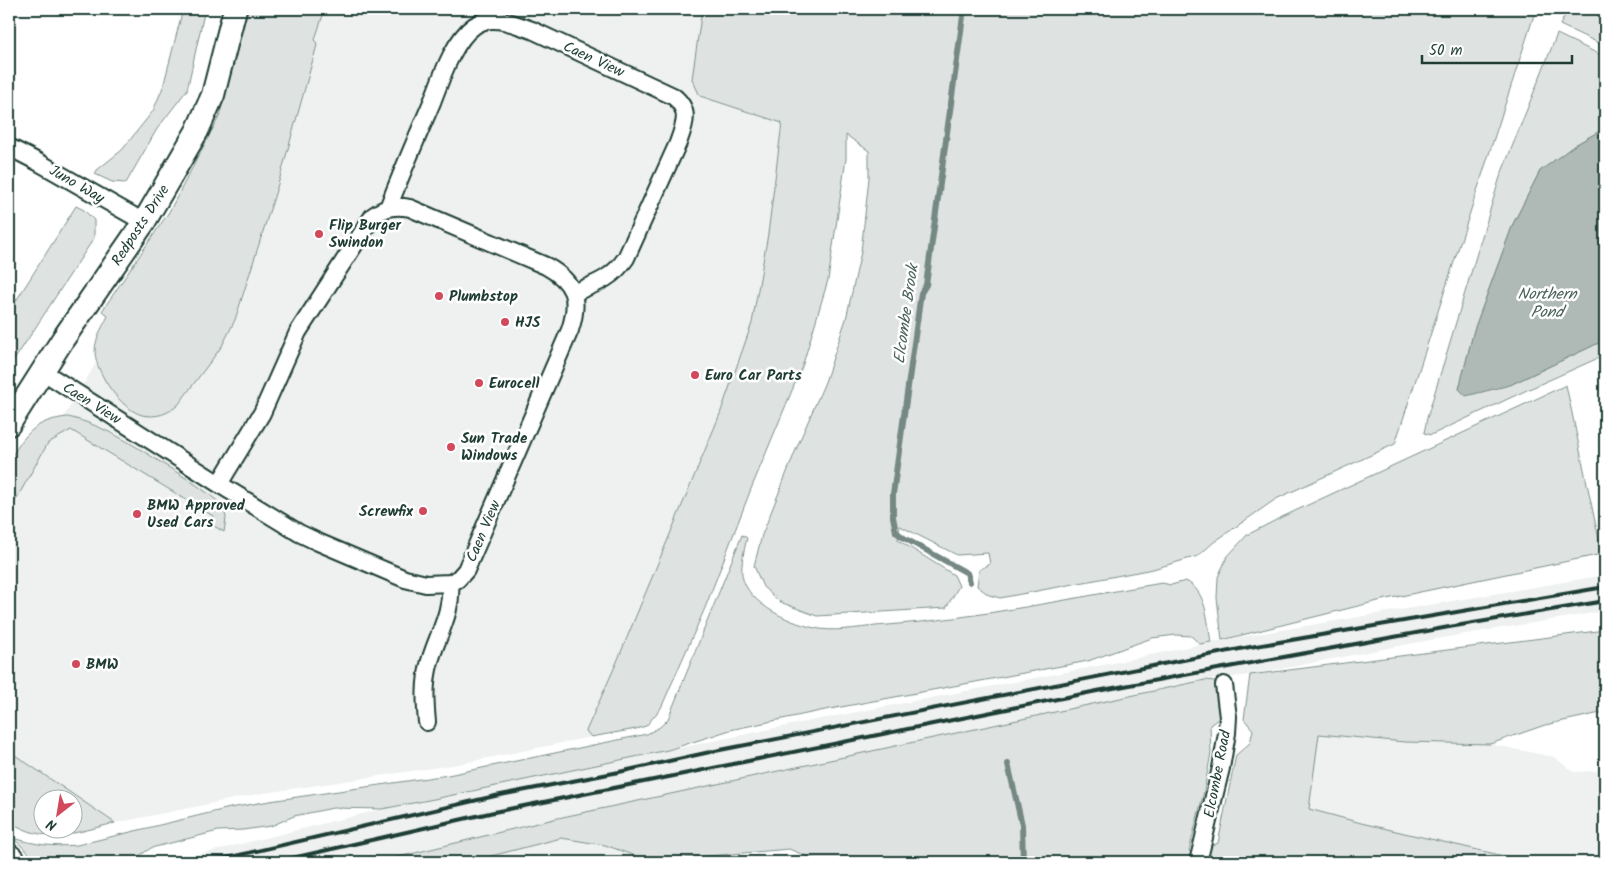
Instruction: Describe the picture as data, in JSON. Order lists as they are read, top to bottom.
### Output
{
  "streets": {
    "main road": ["Redposts Drive"],
    "street": ["Caen View", "Juno Way", "Elcombe Road"]
  },
  "crossings": [
    ["Caen View", "Redposts Drive"],
    ["Juno Way", "Redposts Drive"]
  ],
  "water": ["Northern Pond", "Elcombe Brook"],
  "places": [
    "Flip Burger Swindon",
    "Plumbstop",
    "HJS",
    "Euro Car Parts",
    "Eurocell",
    "Sun Trade Windows",
    "Screwfix",
    "BMW Approved Used Cars",
    "BMW"
  ],
  "scale_bar": "50 m",
  "north": "bottom left"
}
